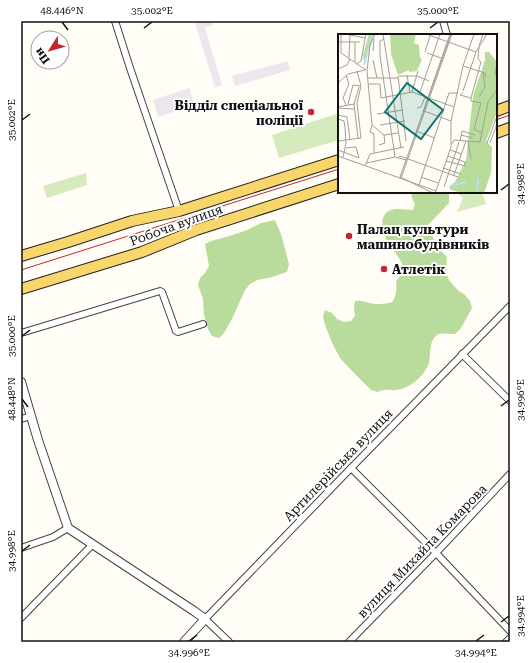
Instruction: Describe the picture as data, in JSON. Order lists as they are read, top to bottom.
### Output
{
  "streets": {
    "main road": ["Робоча вулиця"],
    "street": ["Артилерійська вулиця", "вулиця Михайла Комарова"]
  },
  "places": ["Відділ спеціальної поліції", "Палац культури машинобудівників", "Атлетік"],
  "north": "bottom left",
  "coordinates": [
    "48.446°N",
    "35.002°E",
    "35.000°E",
    "34.998°E",
    "48.448°N",
    "34.996°E",
    "34.994°E"
  ]
}
